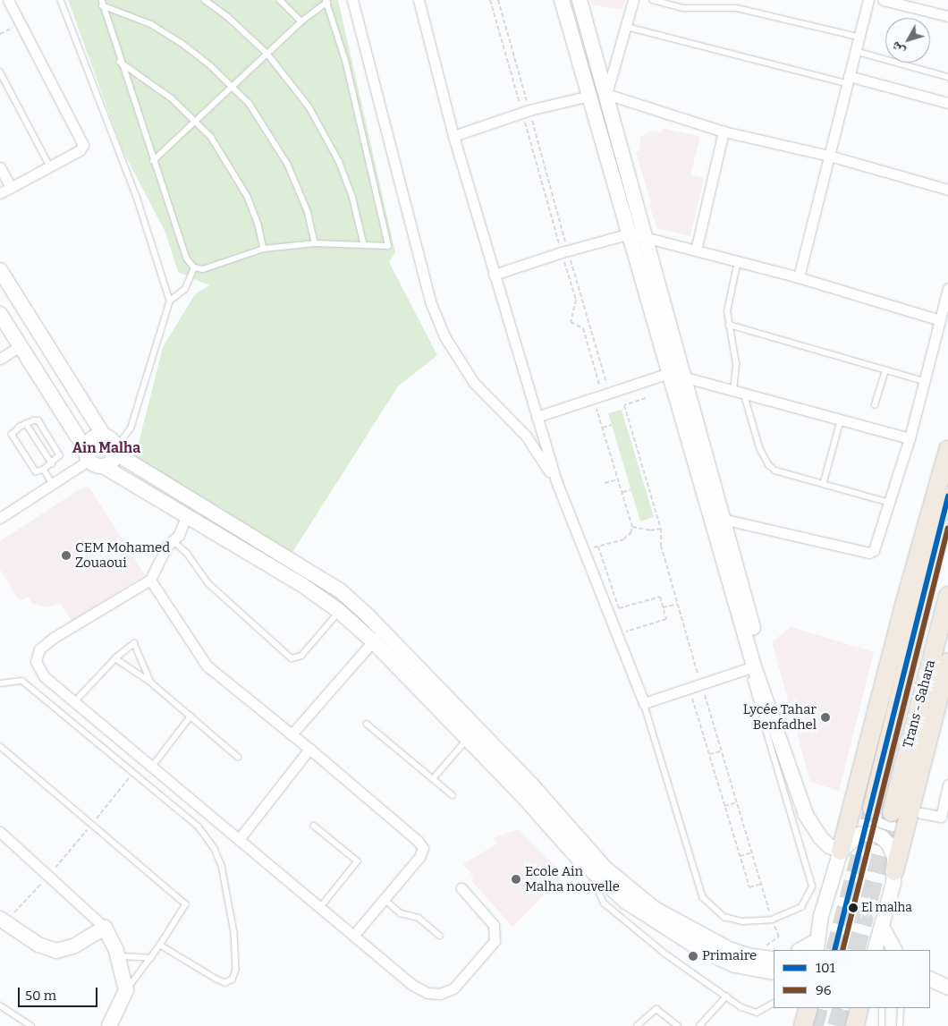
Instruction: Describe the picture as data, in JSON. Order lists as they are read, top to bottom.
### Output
{
  "streets": {
    "highway": ["Trans - Sahara"]
  },
  "districts": ["Ain Malha"],
  "places": [
    "CEM Mohamed Zouaoui",
    "Lycée Tahar Benfadhel",
    "Ecole Ain Malha nouvelle",
    "El malha",
    "Primaire"
  ],
  "lines": ["transit line 101", "transit line 96"],
  "legend": ["101", "96"],
  "scale_bar": "50 m",
  "north": "bottom left"
}
